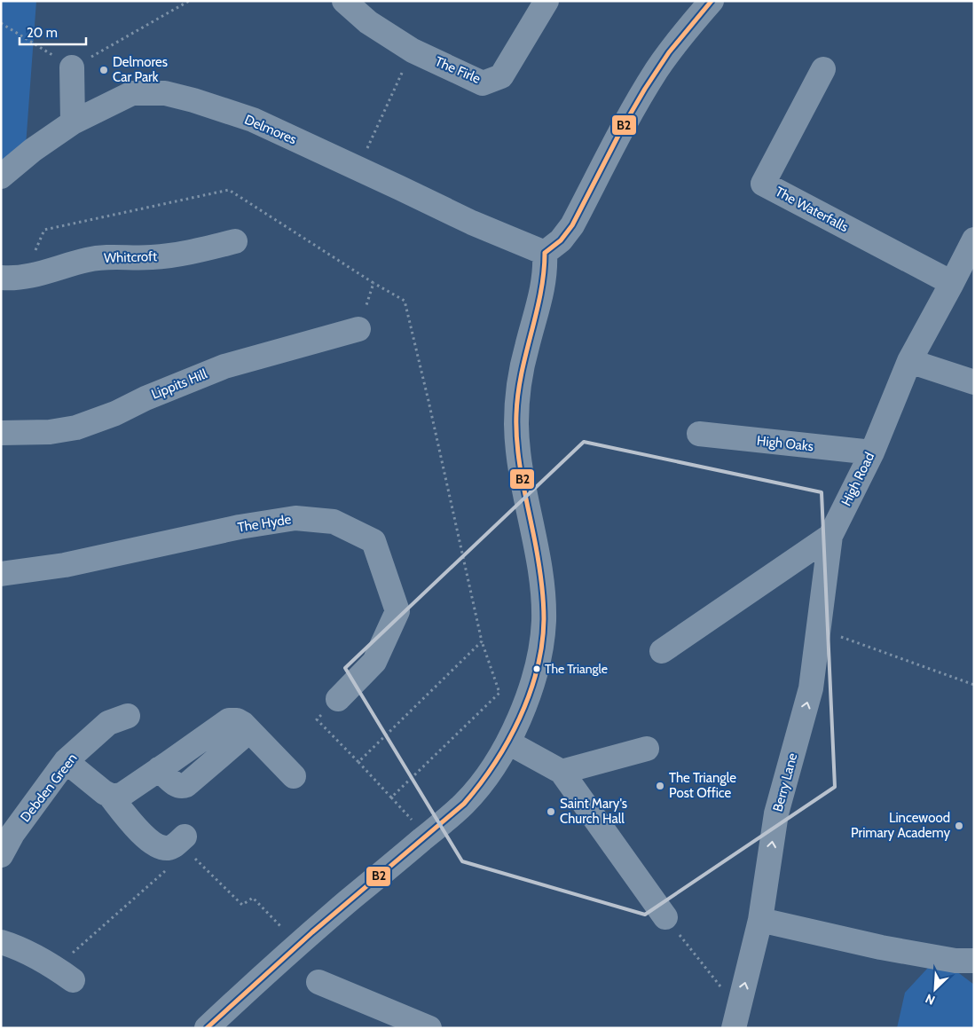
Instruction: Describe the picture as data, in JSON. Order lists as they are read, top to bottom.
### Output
{
  "streets": {
    "street": [
      "The Firle",
      "Delmores",
      "The Waterfalls",
      "Whitcroft",
      "Lippits Hill",
      "High Oaks",
      "High Road",
      "The Hyde",
      "Berry Lane",
      "Debden Green"
    ]
  },
  "crossings": [
    ["The Waterfalls", "High Road"],
    ["High Oaks", "High Road"],
    ["High Road", "Berry Lane"]
  ],
  "one_way": ["Berry Lane"],
  "places": [
    "Delmores Car Park",
    "The Triangle",
    "The Triangle Post Office",
    "Saint Mary's Church Hall",
    "Lincewood Primary Academy"
  ],
  "lines": ["transit line B2"],
  "scale_bar": "20 m",
  "north": "bottom left"
}
